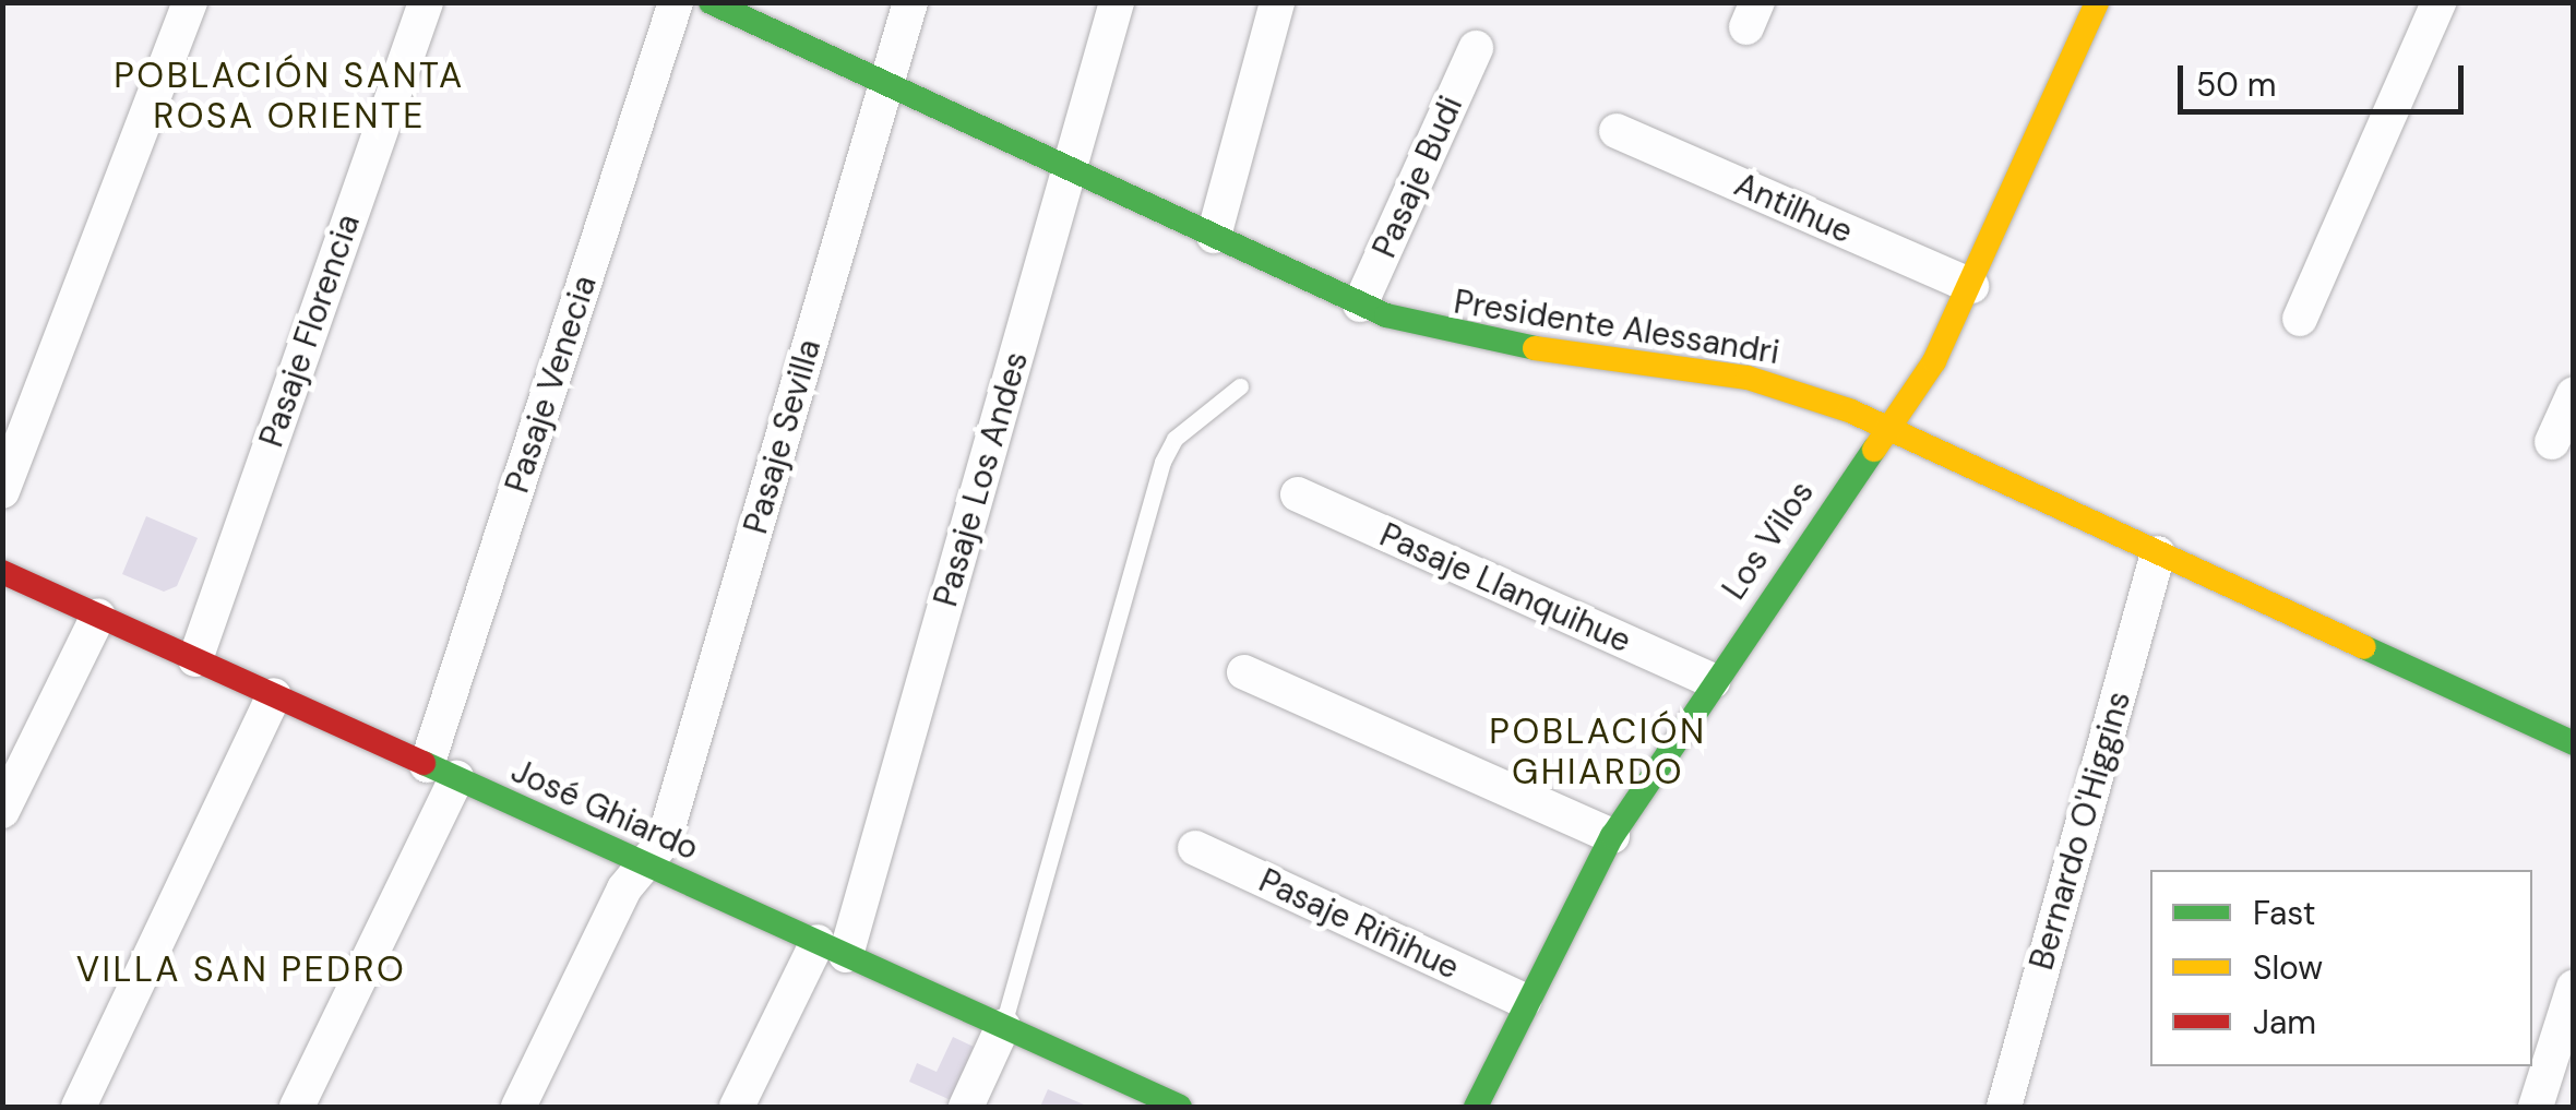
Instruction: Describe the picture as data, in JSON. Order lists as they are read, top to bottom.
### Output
{
  "streets": {
    "street": [
      "Pasaje Budi",
      "Antilhue",
      "Presidente Alessandri",
      "Pasaje Florencia",
      "Pasaje Venecia",
      "Pasaje Sevilla",
      "Pasaje Los Andes",
      "Los Vilos",
      "Pasaje Llanquihue",
      "José Ghiardo",
      "Bernardo O'Higgins",
      "Pasaje Riñihue"
    ]
  },
  "crossings": [
    ["Pasaje Budi", "Presidente Alessandri"],
    ["Antilhue", "Los Vilos"],
    ["Presidente Alessandri", "Pasaje Sevilla"],
    ["Presidente Alessandri", "Pasaje Los Andes"],
    ["Presidente Alessandri", "Los Vilos"],
    ["Presidente Alessandri", "Bernardo O'Higgins"],
    ["Pasaje Florencia", "José Ghiardo"],
    ["Pasaje Venecia", "José Ghiardo"],
    ["Pasaje Sevilla", "José Ghiardo"],
    ["Pasaje Los Andes", "José Ghiardo"],
    ["Los Vilos", "Pasaje Llanquihue"],
    ["Los Vilos", "Pasaje Riñihue"]
  ],
  "districts": ["POBLACIÓN SANTA ROSA ORIENTE", "POBLACIÓN GHIARDO", "VILLA SAN PEDRO"],
  "legend": ["Fast", "Slow", "Jam"],
  "scale_bar": "50 m"
}
